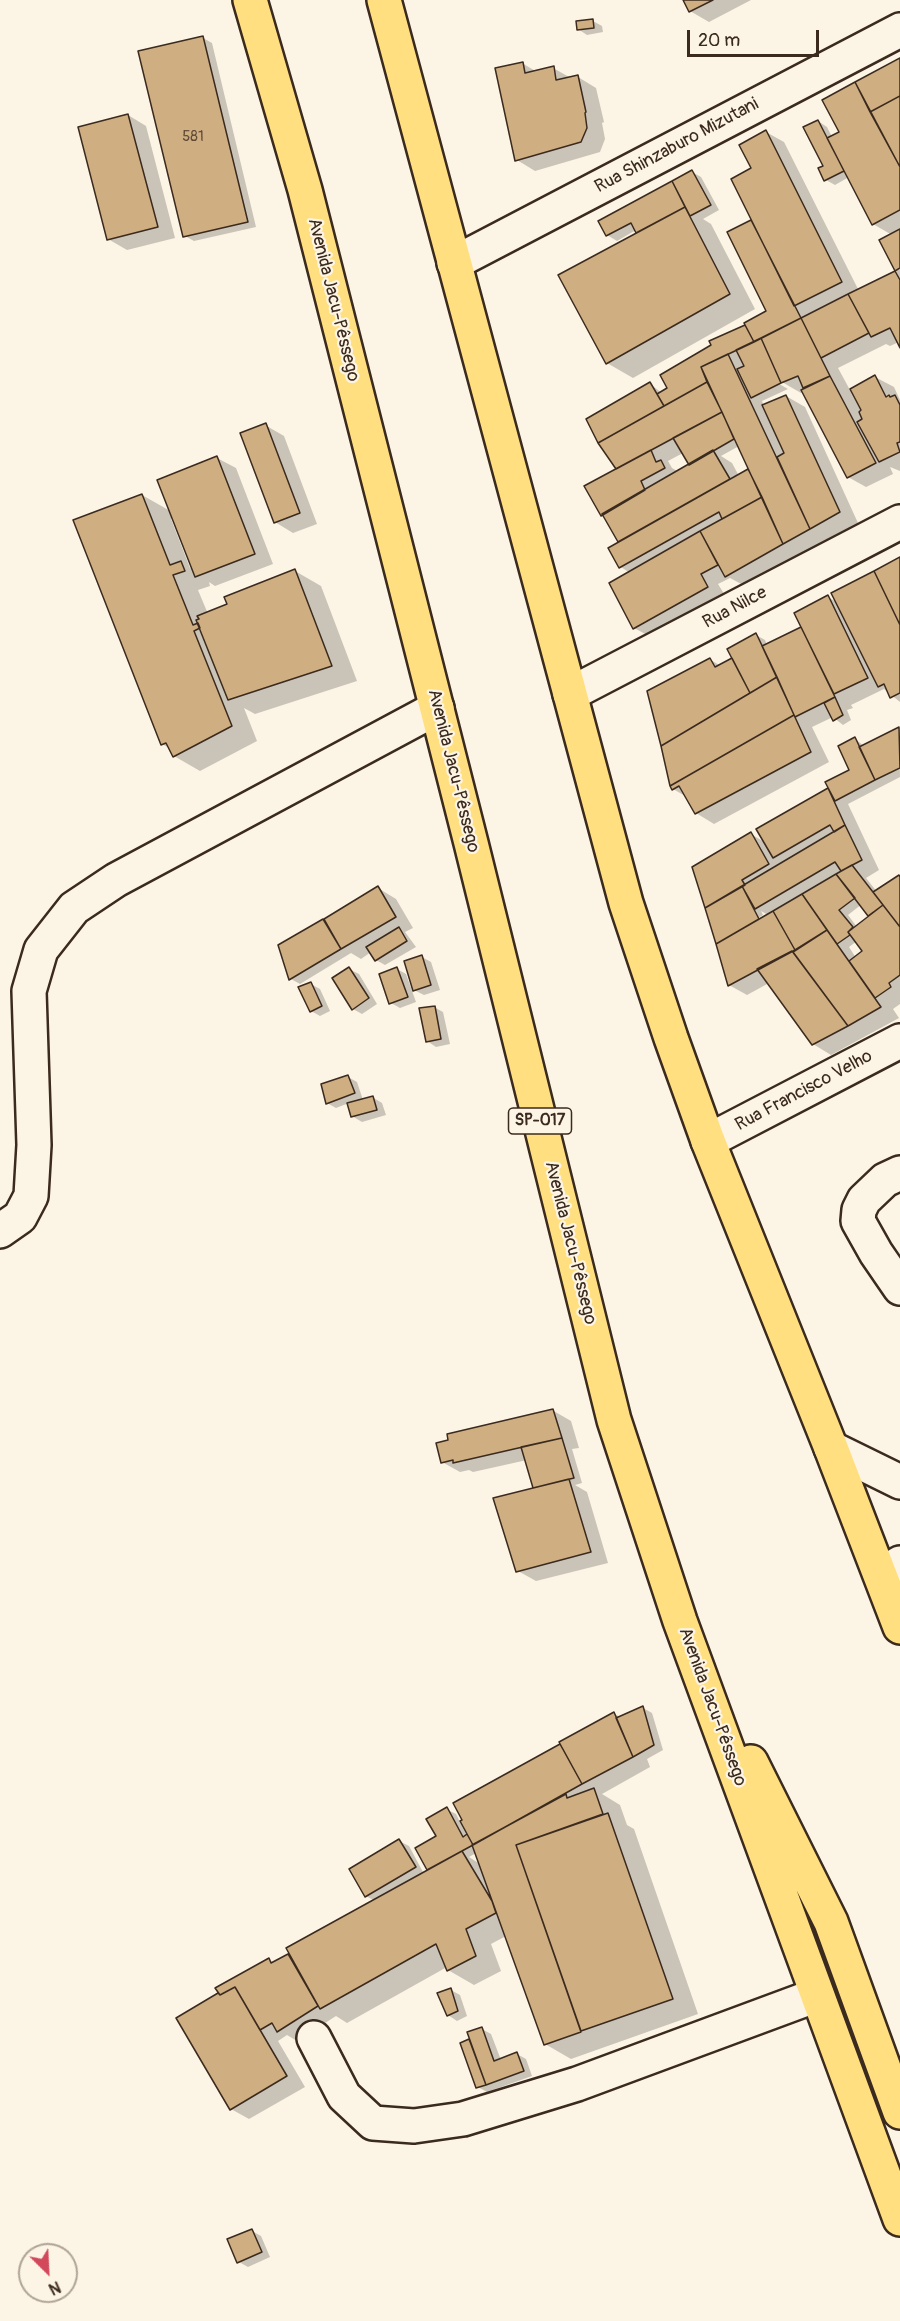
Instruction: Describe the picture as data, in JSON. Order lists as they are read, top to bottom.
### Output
{
  "streets": {
    "highway": ["Avenida Jacu-Pêssego", "SP-017"],
    "street": ["Rua Shinzaburo Mizutani", "Rua Nilce", "Rua Francisco Velho"]
  },
  "house_numbers": ["581"],
  "scale_bar": "20 m",
  "north": "bottom right"
}
